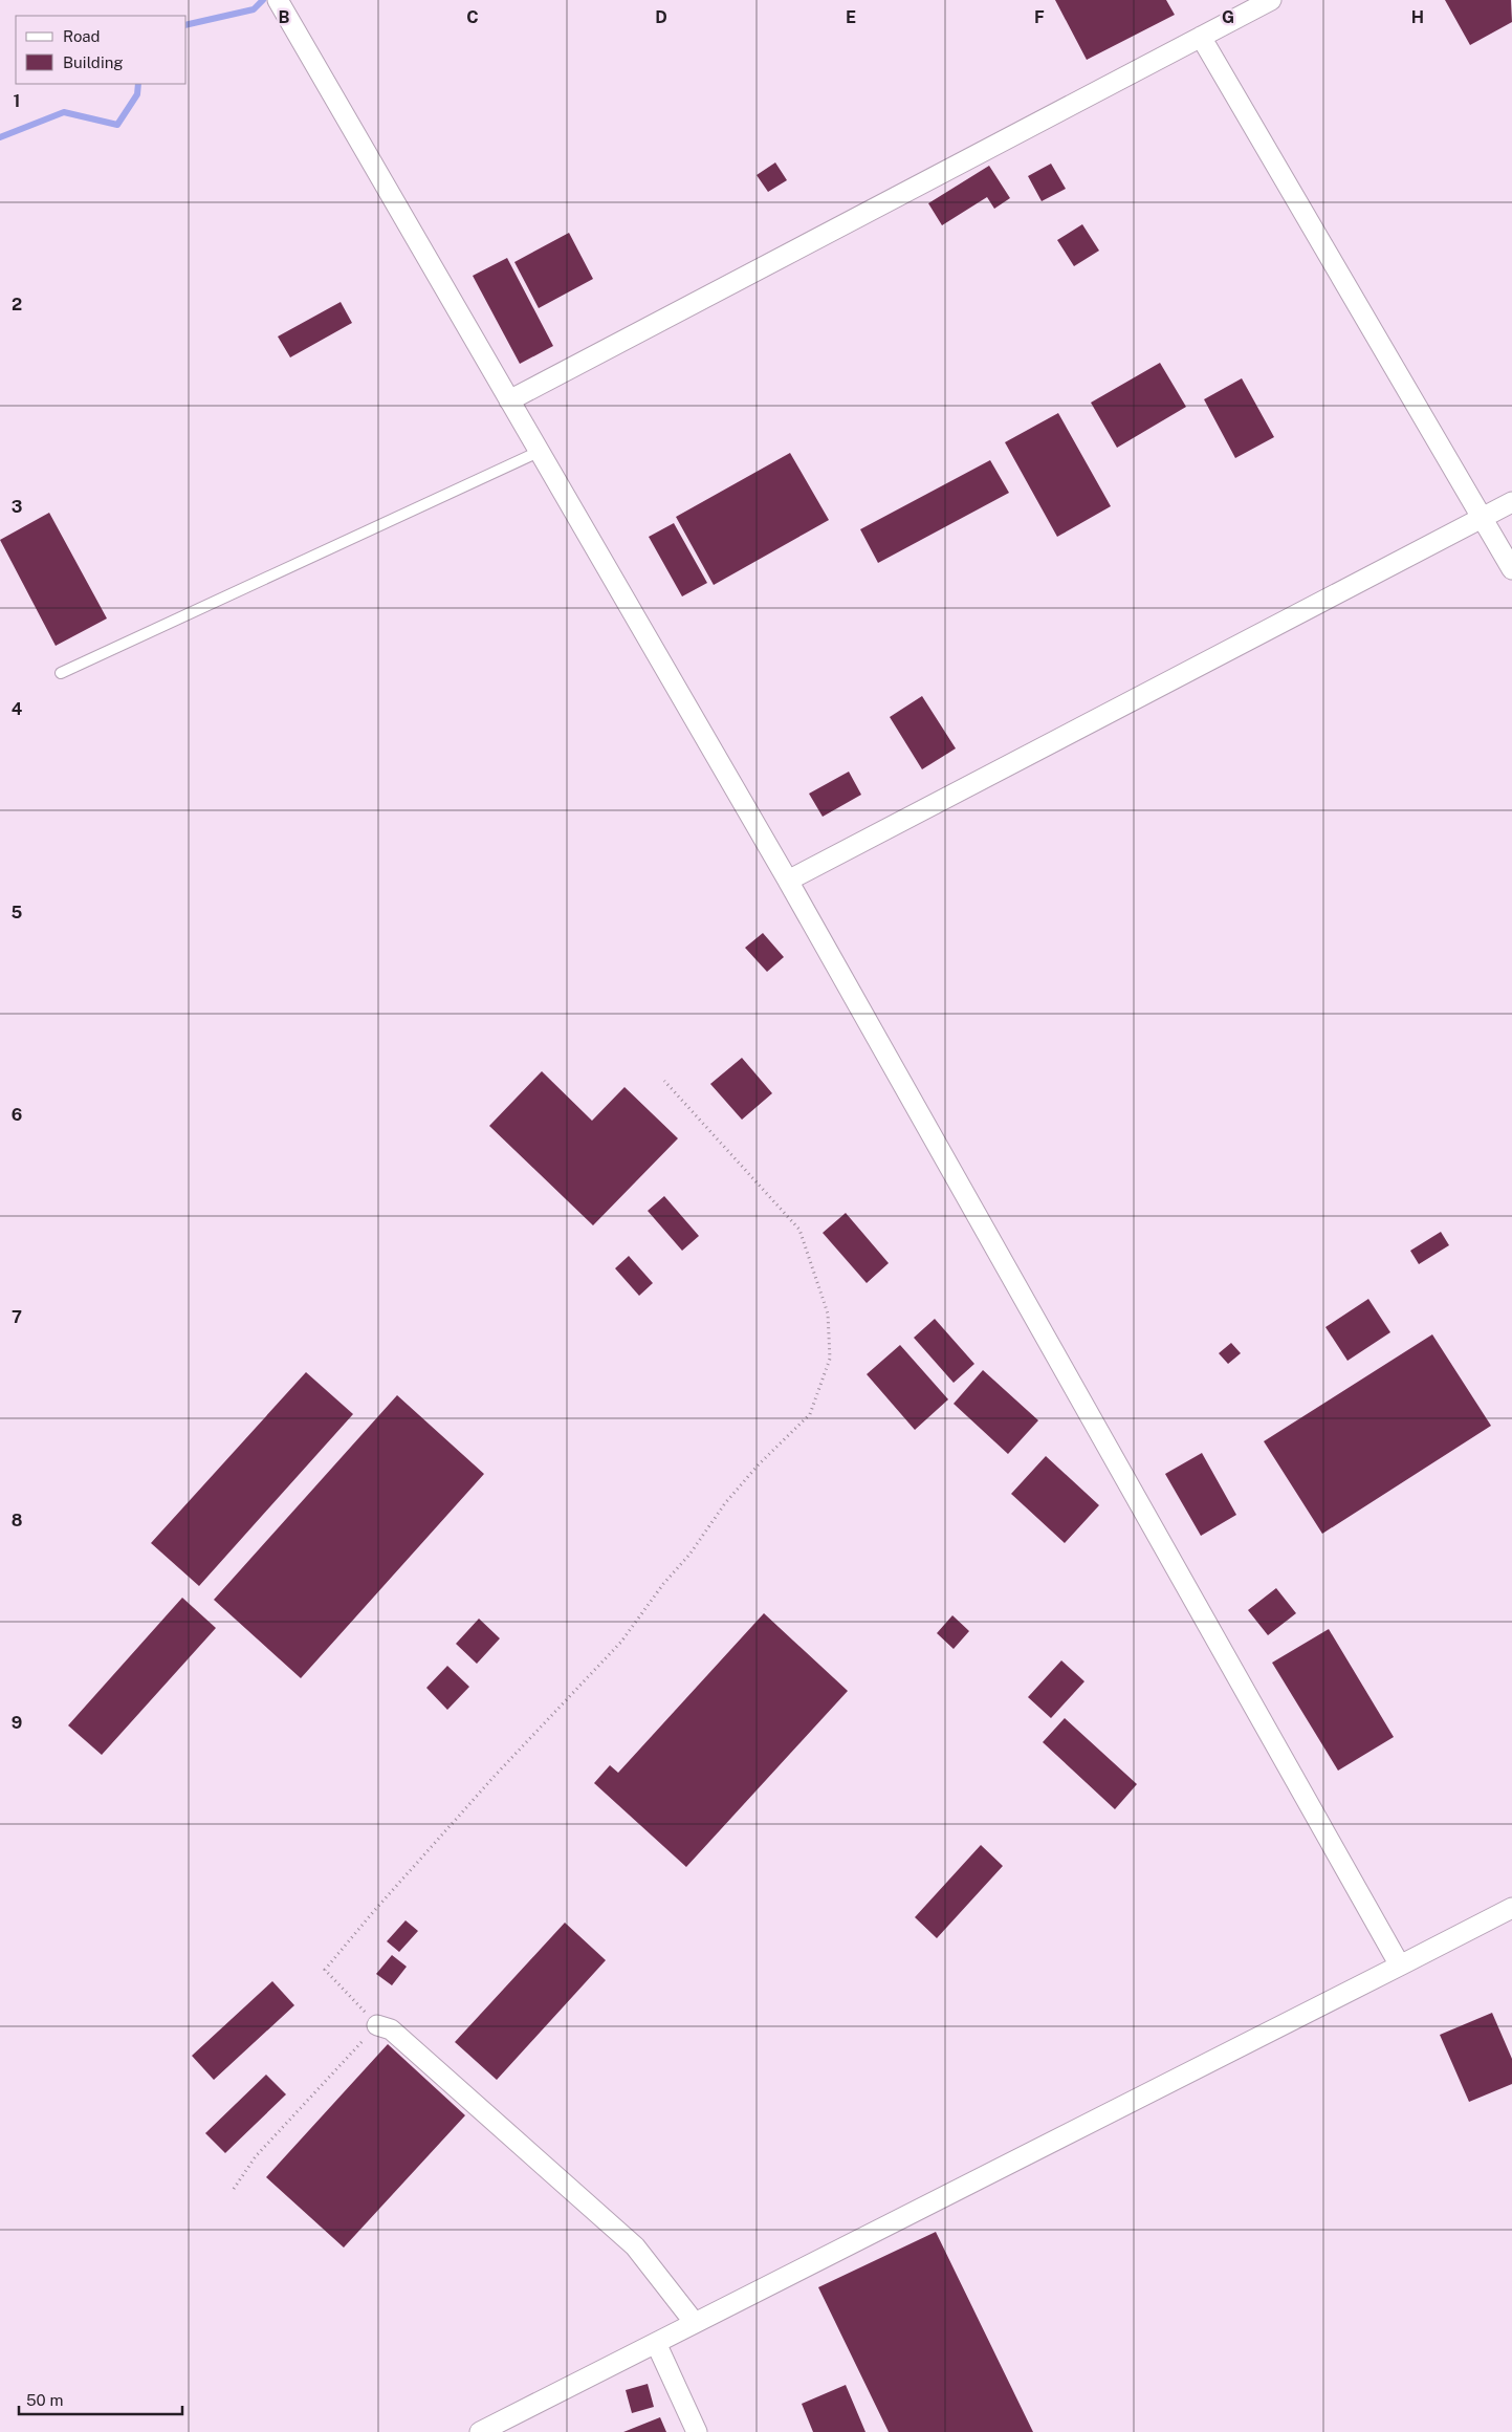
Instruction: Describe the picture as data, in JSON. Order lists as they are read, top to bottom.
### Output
{
  "legend": ["Road", "Building"],
  "scale_bar": "50 m",
  "grid": {
    "columns": [
      "B",
      "C",
      "D",
      "E",
      "F",
      "G",
      "H"
    ],
    "rows": [
      "1",
      "2",
      "3",
      "4",
      "5",
      "6",
      "7",
      "8",
      "9"
    ]
  }
}
